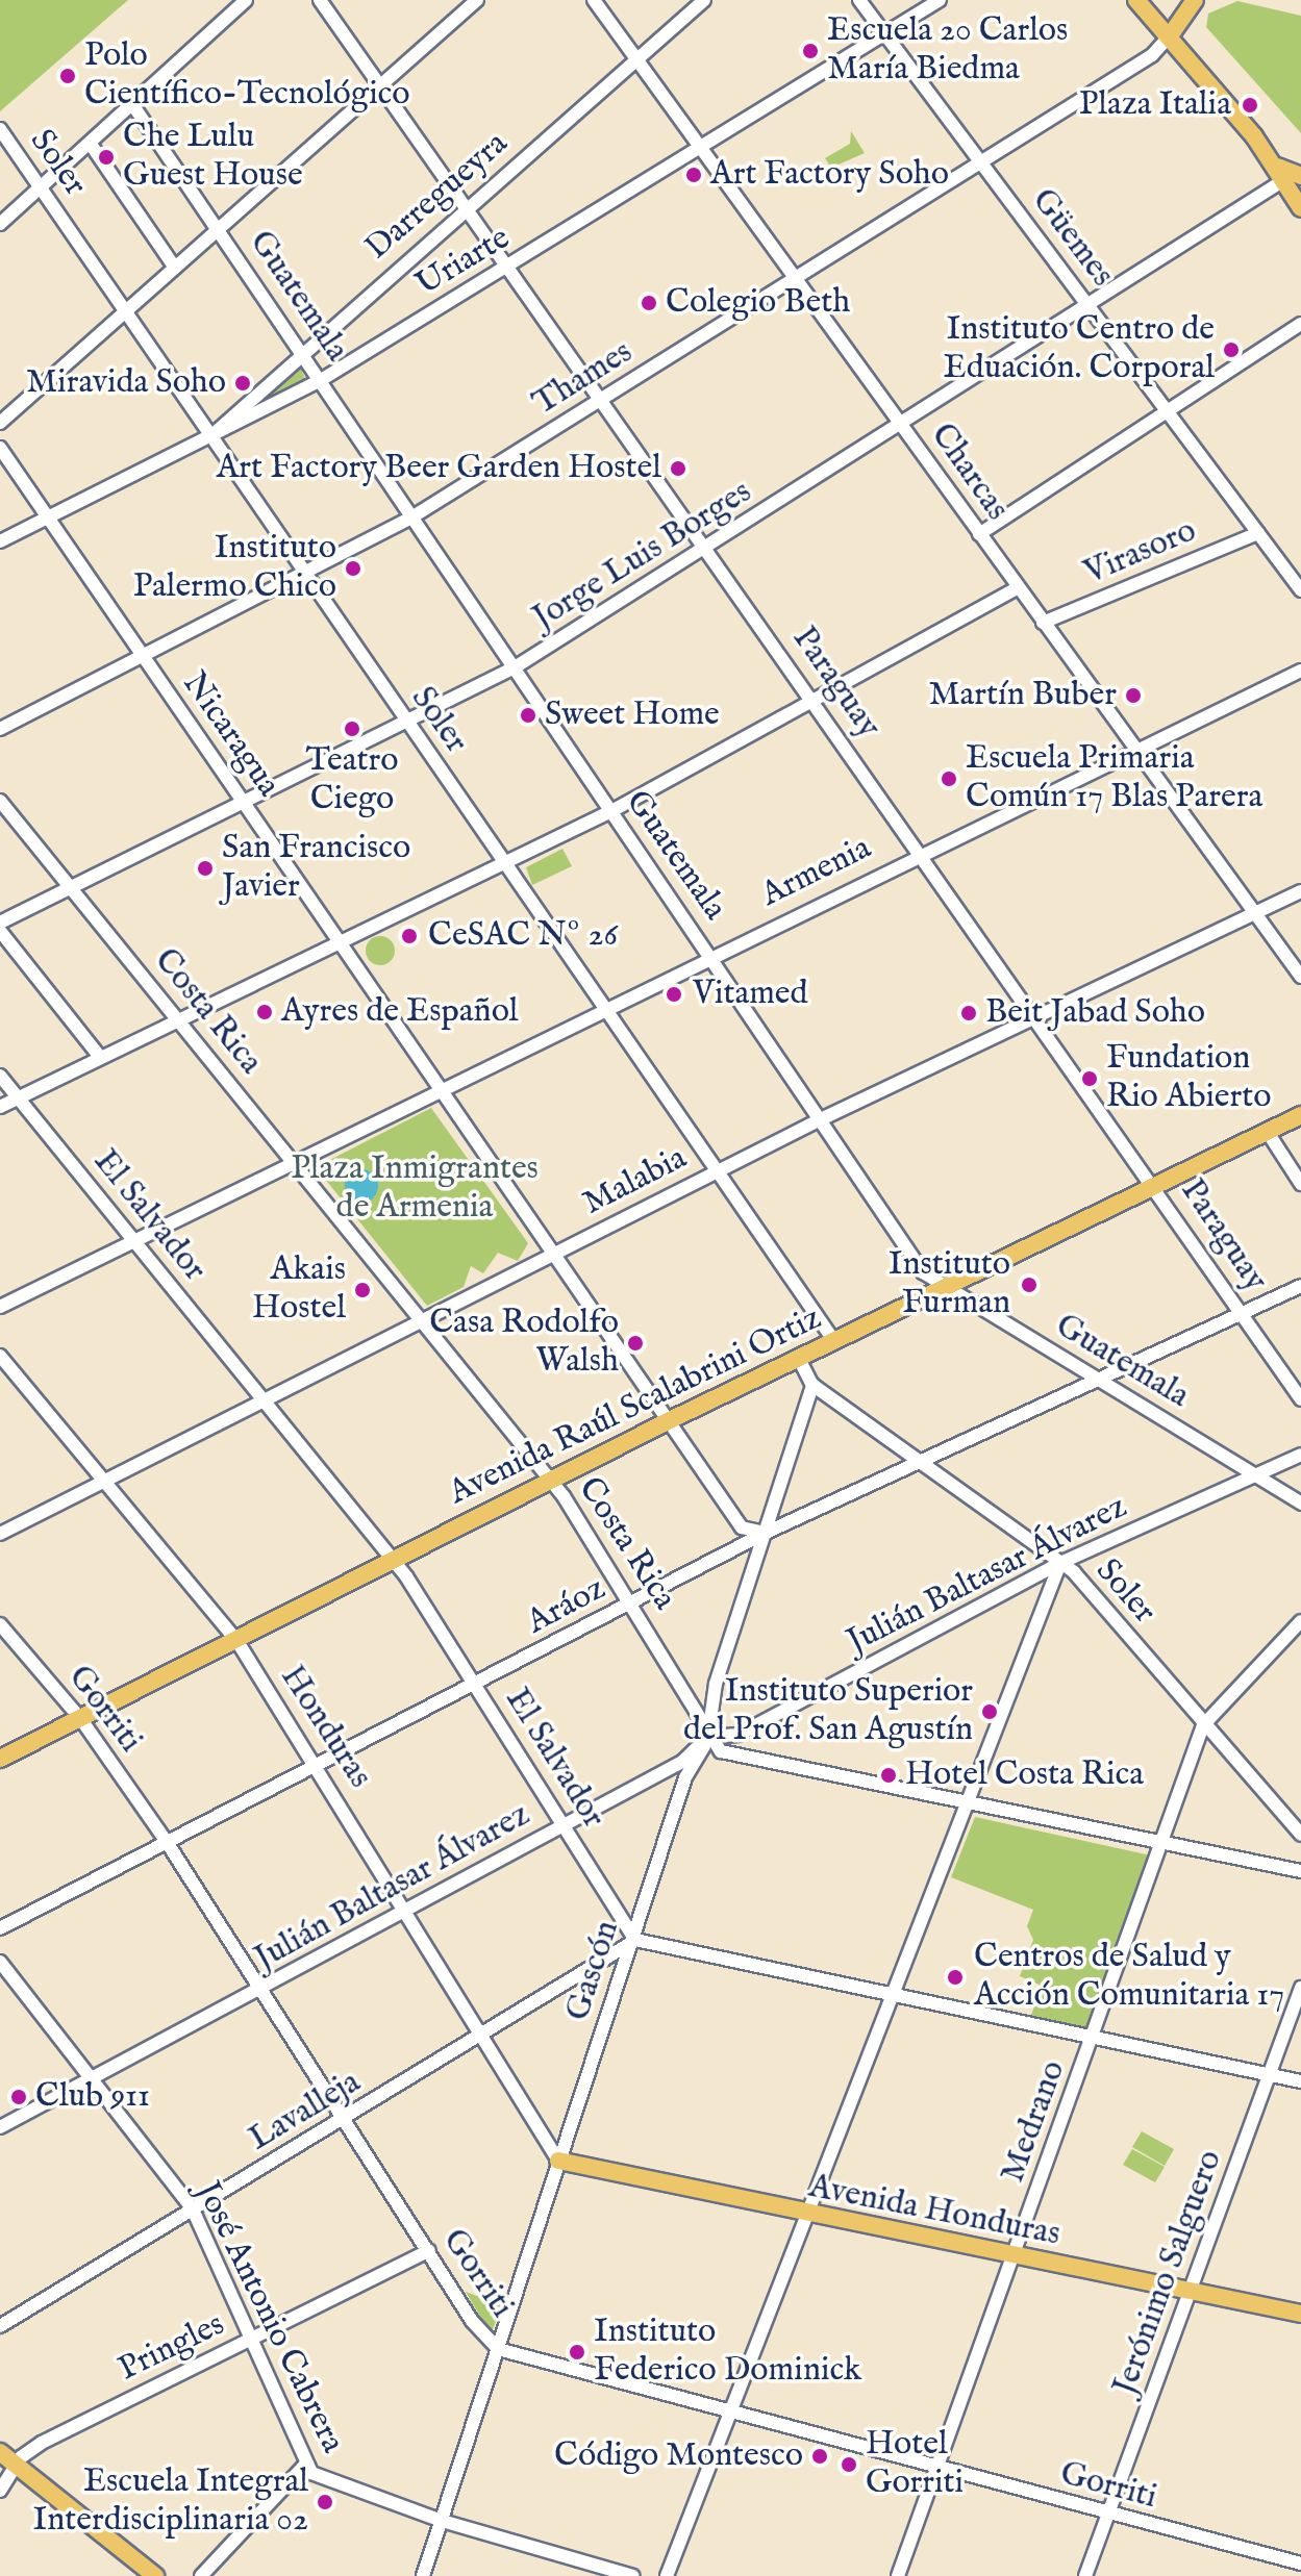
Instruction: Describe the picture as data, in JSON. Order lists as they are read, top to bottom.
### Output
{
  "streets": {
    "main road": ["Avenida Raúl Scalabrini Ortiz", "Avenida Honduras"],
    "street": [
      "Soler",
      "Darregueyra",
      "Güemes",
      "Uriarte",
      "Guatemala",
      "Thames",
      "Charcas",
      "Virasoro",
      "Jorge Luis Borges",
      "Paraguay",
      "Nicaragua",
      "Armenia",
      "Costa Rica",
      "Malabia",
      "El Salvador",
      "Julián Baltasar Álvarez",
      "Aráoz",
      "Gorriti",
      "Honduras",
      "Gascón",
      "Lavalleja",
      "Medrano",
      "Jerónimo Salguero",
      "José Antonio Cabrera",
      "Pringles"
    ]
  },
  "crossings": [
    ["Soler", "Darregueyra"],
    ["Soler", "Uriarte"],
    ["Soler", "Thames"],
    ["Soler", "Jorge Luis Borges"],
    ["Soler", "Armenia"],
    ["Soler", "Malabia"],
    ["Soler", "Avenida Raúl Scalabrini Ortiz"],
    ["Soler", "Julián Baltasar Álvarez"],
    ["Soler", "Aráoz"],
    ["Soler", "Gascón"],
    ["Soler", "Medrano"],
    ["Darregueyra", "Uriarte"],
    ["Darregueyra", "Guatemala"],
    ["Darregueyra", "Charcas"],
    ["Darregueyra", "Paraguay"],
    ["Güemes", "Uriarte"],
    ["Güemes", "Thames"],
    ["Güemes", "Virasoro"],
    ["Güemes", "Jorge Luis Borges"],
    ["Uriarte", "Guatemala"],
    ["Uriarte", "Charcas"],
    ["Uriarte", "Paraguay"],
    ["Uriarte", "Nicaragua"],
    ["Guatemala", "Thames"],
    ["Guatemala", "Jorge Luis Borges"],
    ["Guatemala", "Armenia"],
    ["Guatemala", "Malabia"],
    ["Guatemala", "Avenida Raúl Scalabrini Ortiz"],
    ["Guatemala", "Julián Baltasar Álvarez"],
    ["Guatemala", "Aráoz"],
    ["Thames", "Charcas"],
    ["Thames", "Paraguay"],
    ["Thames", "Nicaragua"],
    ["Charcas", "Virasoro"],
    ["Charcas", "Jorge Luis Borges"],
    ["Charcas", "Armenia"],
    ["Charcas", "Malabia"],
    ["Jorge Luis Borges", "Paraguay"],
    ["Jorge Luis Borges", "Nicaragua"],
    ["Jorge Luis Borges", "Costa Rica"],
    ["Paraguay", "Armenia"],
    ["Paraguay", "Malabia"],
    ["Paraguay", "Avenida Raúl Scalabrini Ortiz"],
    ["Paraguay", "Aráoz"],
    ["Nicaragua", "Armenia"],
    ["Nicaragua", "Malabia"],
    ["Nicaragua", "Avenida Raúl Scalabrini Ortiz"],
    ["Nicaragua", "Aráoz"],
    ["Nicaragua", "Gascón"],
    ["Armenia", "Costa Rica"],
    ["Armenia", "El Salvador"],
    ["Costa Rica", "Malabia"],
    ["Costa Rica", "Avenida Raúl Scalabrini Ortiz"],
    ["Costa Rica", "Julián Baltasar Álvarez"],
    ["Costa Rica", "Aráoz"],
    ["Costa Rica", "Gascón"],
    ["Malabia", "El Salvador"],
    ["Malabia", "Honduras"],
    ["El Salvador", "Avenida Raúl Scalabrini Ortiz"],
    ["El Salvador", "Julián Baltasar Álvarez"],
    ["El Salvador", "Aráoz"],
    ["El Salvador", "Gascón"],
    ["El Salvador", "Lavalleja"],
    ["Avenida Raúl Scalabrini Ortiz", "Gorriti"],
    ["Avenida Raúl Scalabrini Ortiz", "Honduras"],
    ["Julián Baltasar Álvarez", "Gorriti"],
    ["Julián Baltasar Álvarez", "Honduras"],
    ["Julián Baltasar Álvarez", "Gascón"],
    ["Julián Baltasar Álvarez", "José Antonio Cabrera"],
    ["Aráoz", "Gorriti"],
    ["Aráoz", "Honduras"],
    ["Aráoz", "Gascón"],
    ["Gorriti", "Gascón"],
    ["Gorriti", "Lavalleja"],
    ["Gorriti", "Medrano"],
    ["Gorriti", "Jerónimo Salguero"],
    ["Gorriti", "Pringles"],
    ["Honduras", "Gascón"],
    ["Honduras", "Lavalleja"],
    ["Honduras", "Avenida Honduras"],
    ["Gascón", "Lavalleja"],
    ["Gascón", "Avenida Honduras"],
    ["Gascón", "José Antonio Cabrera"],
    ["Lavalleja", "José Antonio Cabrera"],
    ["Medrano", "Avenida Honduras"],
    ["Avenida Honduras", "Jerónimo Salguero"],
    ["José Antonio Cabrera", "Pringles"]
  ],
  "parks": ["Plaza Inmigrantes de Armenia"],
  "places": [
    "Escuela 20 Carlos María Biedma",
    "Polo Científico-Tecnológico",
    "Plaza Italia",
    "Che Lulu Guest House",
    "Art Factory Soho",
    "Colegio Beth",
    "Instituto Centro de Eduación. Corporal",
    "Miravida Soho",
    "Art Factory Beer Garden Hostel",
    "Instituto Palermo Chico",
    "Martín Buber",
    "Sweet Home",
    "Teatro Ciego",
    "Escuela Primaria Común 17 Blas Parera",
    "San Francisco Javier",
    "CeSAC Nº 26",
    "Vitamed",
    "Ayres de Español",
    "Beit Jabad Soho",
    "Fundation Rio Abierto",
    "Instituto Furman",
    "Akais Hostel",
    "Casa Rodolfo Walsh",
    "Instituto Superior del Prof. San Agustín",
    "Hotel Costa Rica",
    "Centros de Salud y Acción Comunitaria 17",
    "Club 911",
    "Instituto Federico Dominick",
    "Código Montesco",
    "Hotel Gorriti",
    "Escuela Integral Interdisciplinaria 02"
  ]
}
